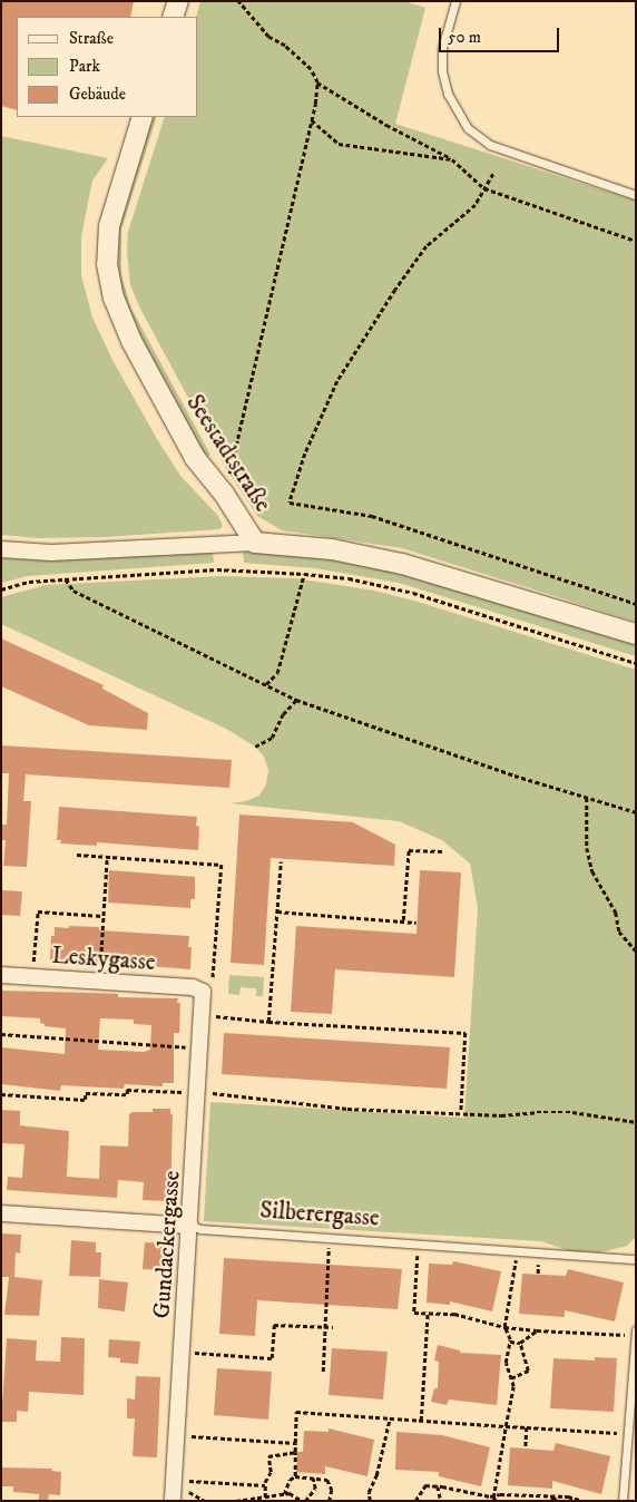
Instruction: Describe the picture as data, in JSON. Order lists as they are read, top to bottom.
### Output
{
  "streets": {
    "street": [
      "Seestadtstraße",
      "Leskygasse",
      "Silberergasse",
      "Gundackergasse"
    ]
  },
  "crossings": [
    ["Leskygasse", "Gundackergasse"],
    ["Silberergasse", "Gundackergasse"]
  ],
  "legend": ["Straße", "Park", "Gebäude"],
  "scale_bar": "50 m"
}
